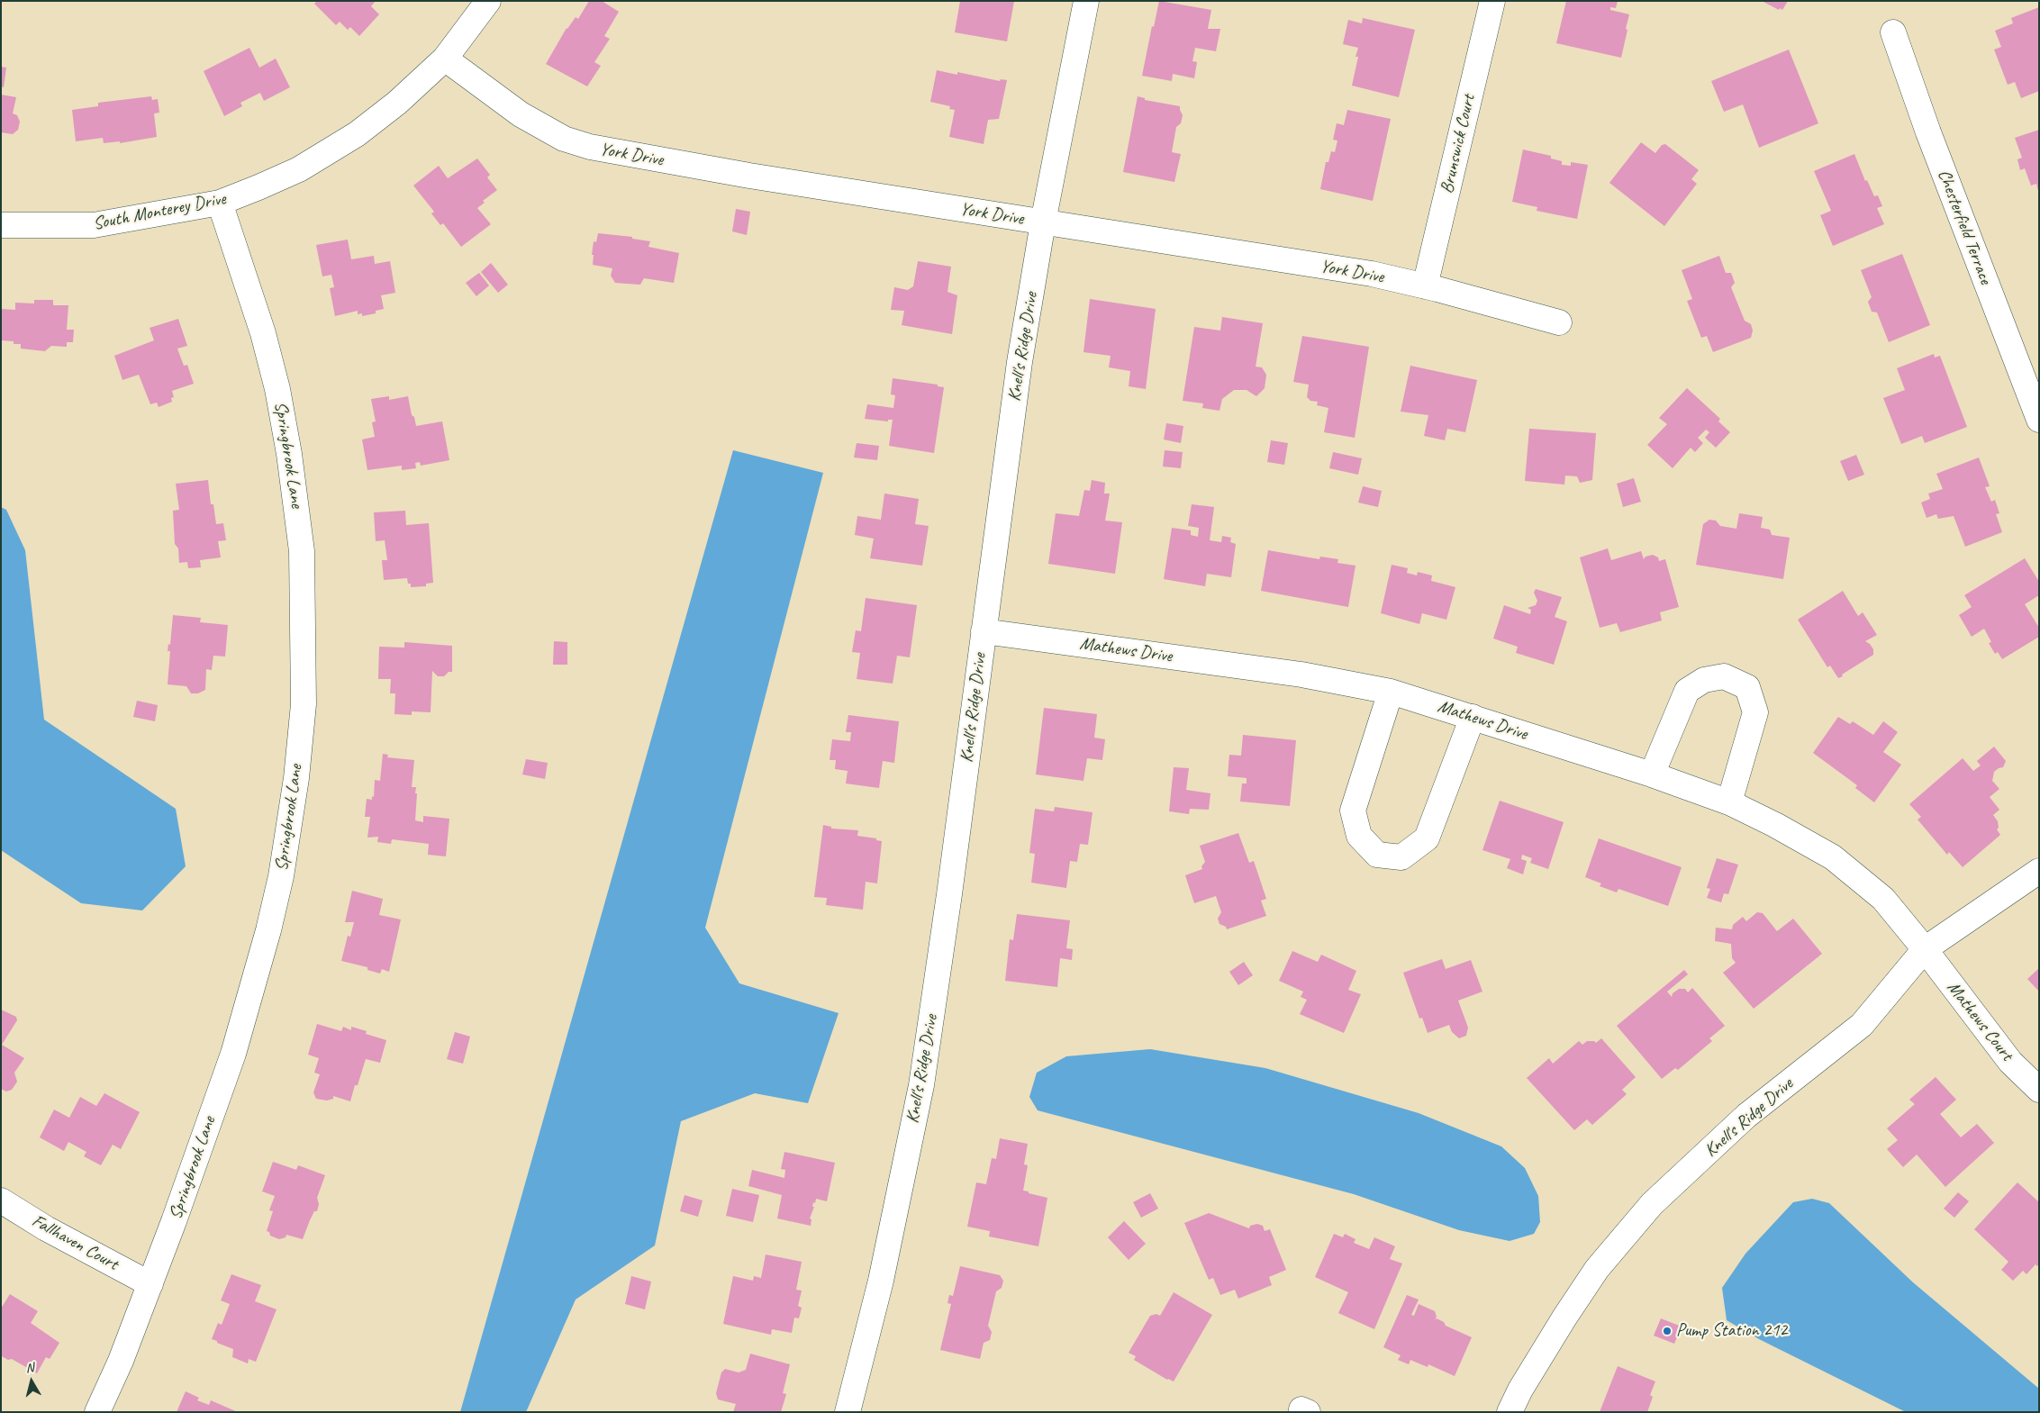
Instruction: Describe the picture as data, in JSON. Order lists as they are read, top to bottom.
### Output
{
  "streets": {
    "street": [
      "Brunswick Court",
      "York Drive",
      "South Monterey Drive",
      "Chesterfield Terrace",
      "Knell's Ridge Drive",
      "Springbrook Lane",
      "Mathews Drive",
      "Mathews Court",
      "Fallhaven Court"
    ]
  },
  "crossings": [
    ["Brunswick Court", "York Drive"],
    ["York Drive", "South Monterey Drive"],
    ["York Drive", "Knell's Ridge Drive"],
    ["South Monterey Drive", "Springbrook Lane"],
    ["Knell's Ridge Drive", "Mathews Drive"],
    ["Knell's Ridge Drive", "Mathews Court"],
    ["Springbrook Lane", "Fallhaven Court"],
    ["Mathews Drive", "Mathews Court"]
  ],
  "places": ["Pump Station 212"],
  "north": "top"
}
